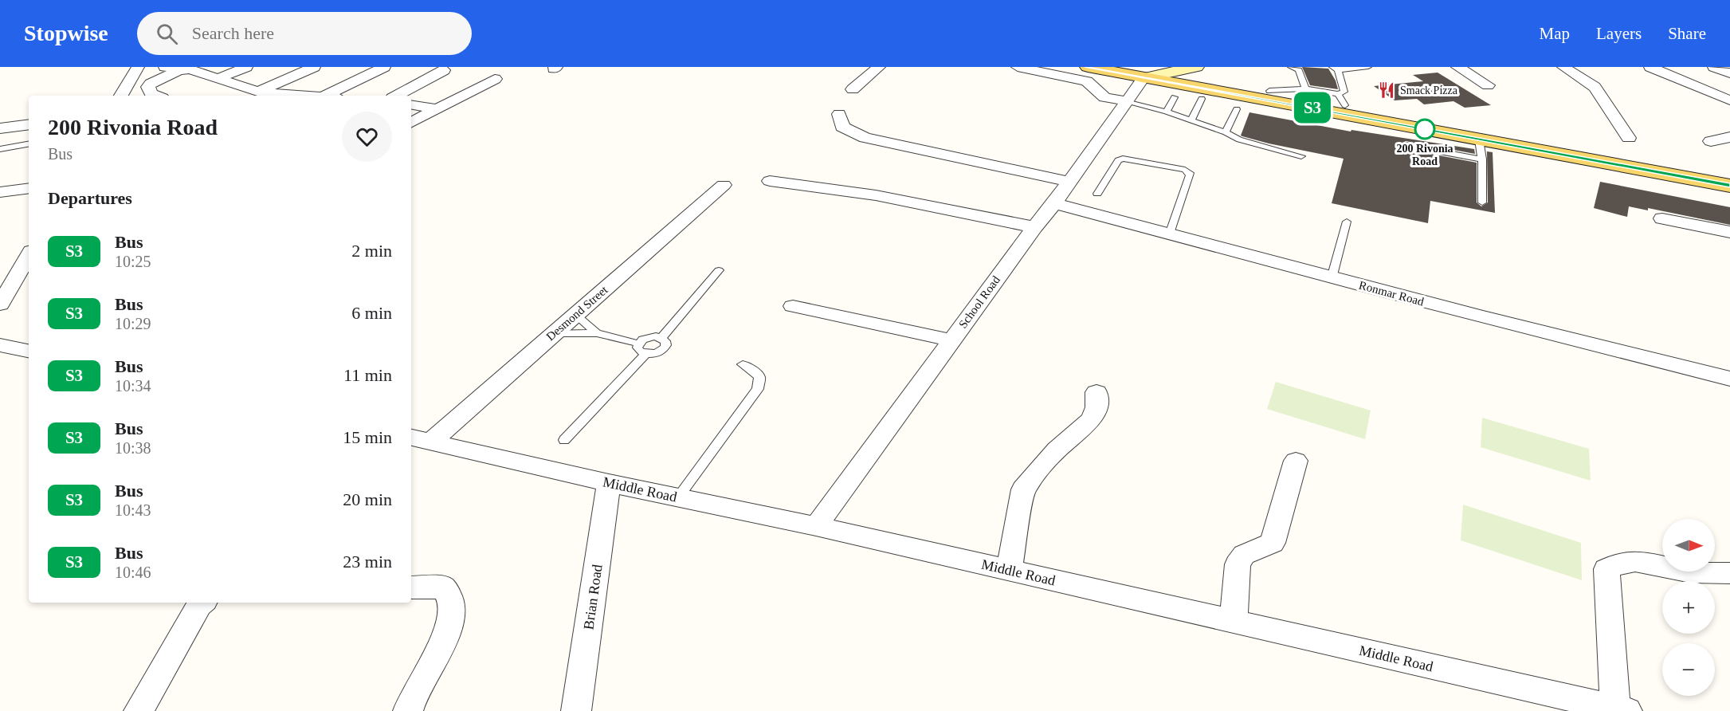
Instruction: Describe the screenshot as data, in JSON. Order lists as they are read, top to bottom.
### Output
{
  "streets": {
    "street": [
      "Ronmar Road",
      "School Road",
      "Desmond Street",
      "Middle Road",
      "Brian Road"
    ]
  },
  "crossings": [
    ["Ronmar Road", "School Road"],
    ["School Road", "Middle Road"],
    ["Desmond Street", "Middle Road"],
    ["Middle Road", "Brian Road"]
  ],
  "places": {
    "restaurant": ["Smack Pizza"],
    "other": ["200 Rivonia Road"]
  },
  "lines": ["bus line S3"],
  "north": "right",
  "page": {
    "header": "Stopwise",
    "search": "Search here",
    "nav": ["Map", "Layers", "Share"],
    "on_map": "S3",
    "heading": [
      ["200 Rivonia Road", "Bus"],
      "Departures"
    ],
    "list": [
      {
        "mark": "S3",
        "name": "Bus",
        "note": "10:25",
        "value": "2 min"
      },
      {
        "mark": "S3",
        "name": "Bus",
        "note": "10:29",
        "value": "6 min"
      },
      {
        "mark": "S3",
        "name": "Bus",
        "note": "10:34",
        "value": "11 min"
      },
      {
        "mark": "S3",
        "name": "Bus",
        "note": "10:38",
        "value": "15 min"
      },
      {
        "mark": "S3",
        "name": "Bus",
        "note": "10:43",
        "value": "20 min"
      },
      {
        "mark": "S3",
        "name": "Bus",
        "note": "10:46",
        "value": "23 min"
      }
    ],
    "map_buttons": ["+", "−"]
  }
}
